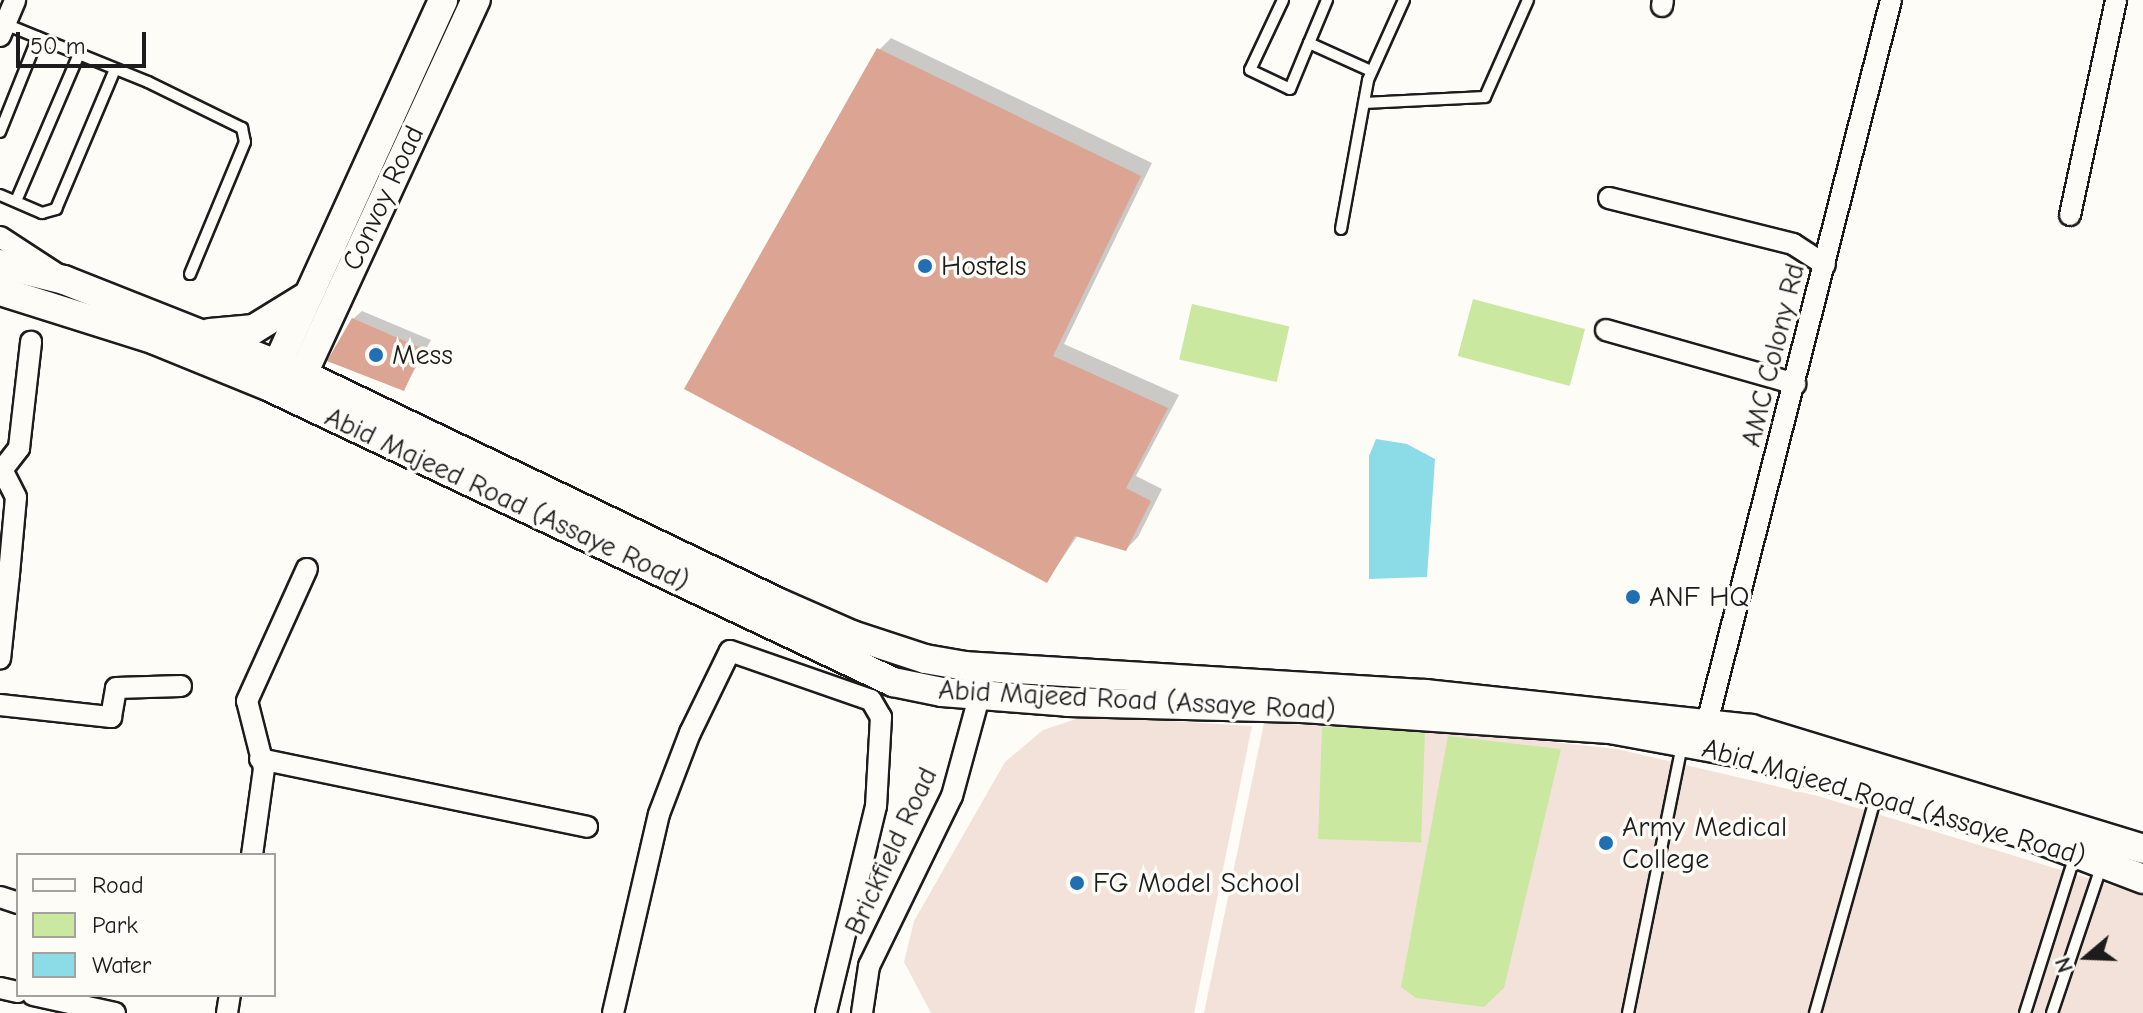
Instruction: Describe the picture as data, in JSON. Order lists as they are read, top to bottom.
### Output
{
  "streets": {
    "main road": ["Convoy Road", "Abid Majeed Road (Assaye Road)"],
    "street": ["AMC Colony Rd", "Brickfield Road"]
  },
  "crossings": [
    ["Convoy Road", "Abid Majeed Road (Assaye Road)"],
    ["AMC Colony Rd", "Abid Majeed Road (Assaye Road)"],
    ["Abid Majeed Road (Assaye Road)", "Brickfield Road"]
  ],
  "places": [
    "Hostels",
    "Mess",
    "ANF HQ",
    "Army Medical College",
    "FG Model School"
  ],
  "legend": ["Road", "Park", "Water"],
  "scale_bar": "50 m",
  "north": "left"
}
